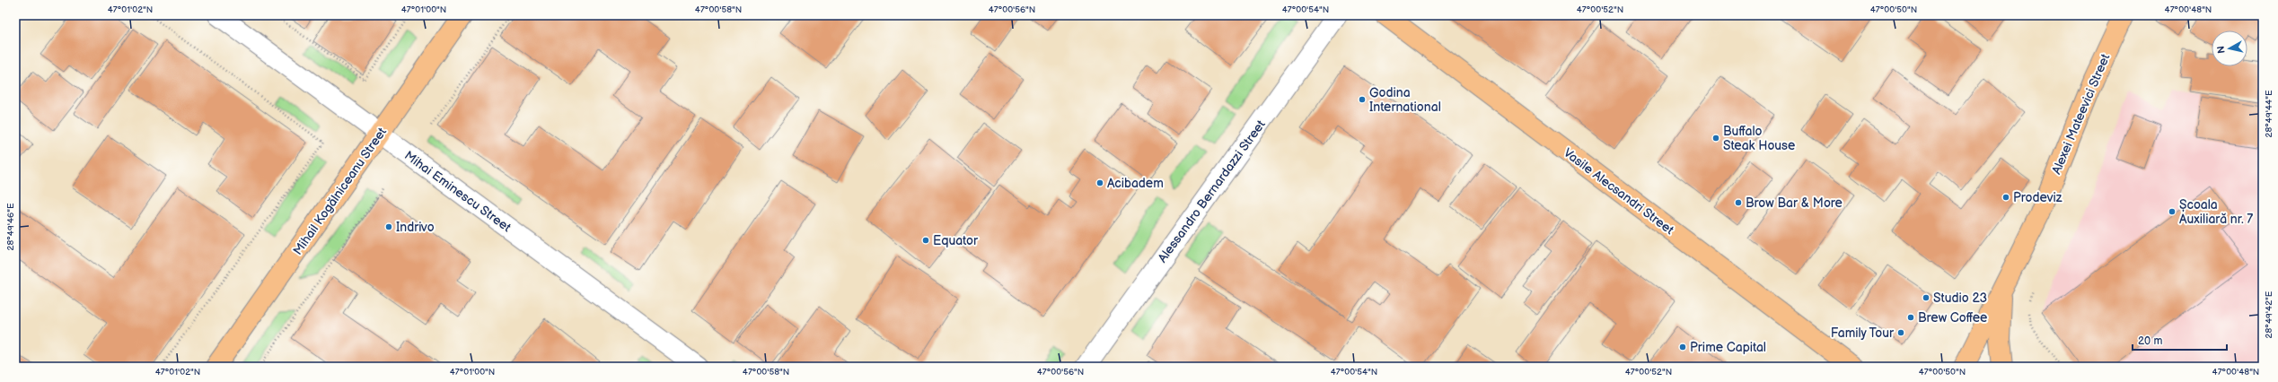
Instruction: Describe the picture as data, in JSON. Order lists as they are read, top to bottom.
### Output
{
  "streets": {
    "main road": ["Alexei Mateevici Street", "Mihail Kogălniceanu Street", "Vasile Alecsandri Street"],
    "street": ["Mihai Eminescu Street", "Alessandro Bernardazzi Street"]
  },
  "crossings": [
    ["Mihail Kogălniceanu Street", "Mihai Eminescu Street"]
  ],
  "places": [
    "Godina International",
    "Buffalo Steak House",
    "Acibadem",
    "Prodeviz",
    "Brow Bar & More",
    "Școala Auxiliară nr. 7",
    "Indrivo",
    "Equator",
    "Studio 23",
    "Brew Coffee",
    "Family Tour",
    "Prime Capital"
  ],
  "scale_bar": "20 m",
  "north": "left",
  "coordinates": [
    "47°01'02\"N",
    "47°01'00\"N",
    "47°00'58\"N",
    "47°00'56\"N",
    "47°00'54\"N",
    "47°00'52\"N",
    "47°00'50\"N",
    "47°00'48\"N",
    "28°49'44\"E",
    "28°49'46\"E",
    "28°49'42\"E"
  ]
}
